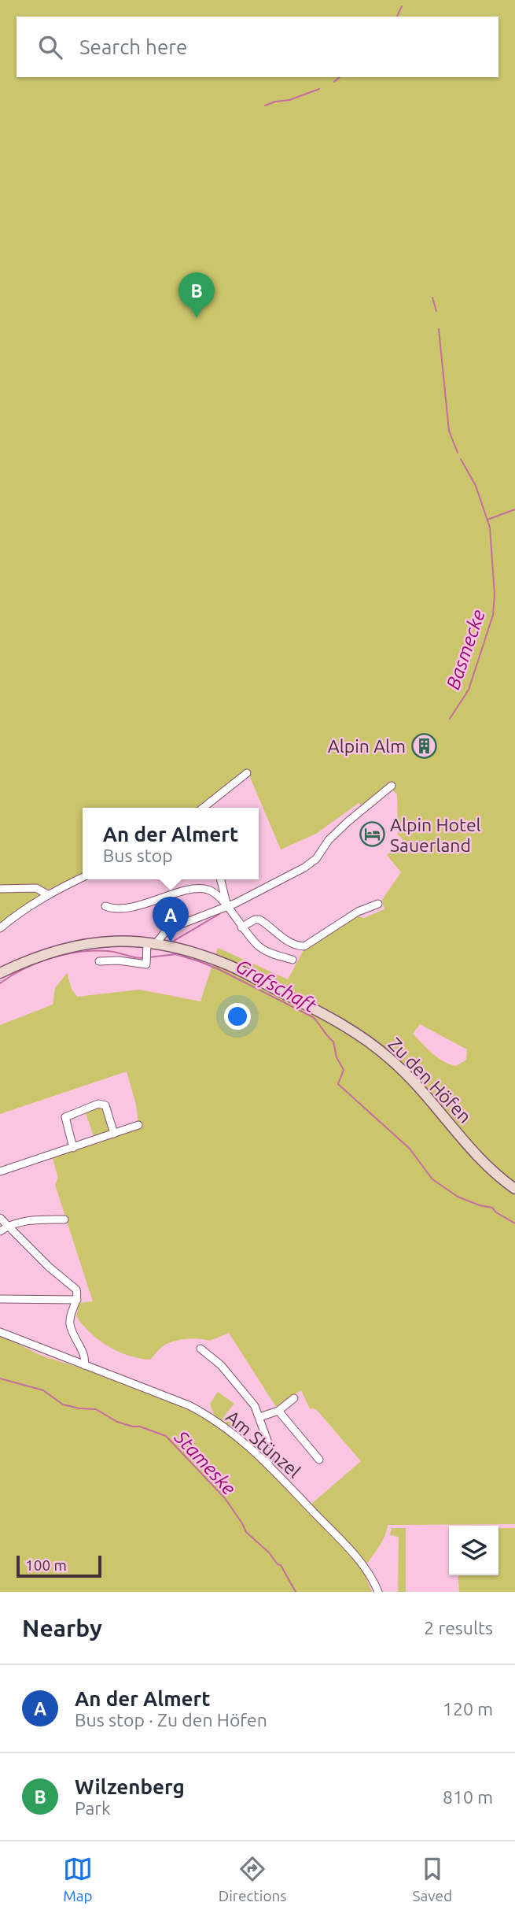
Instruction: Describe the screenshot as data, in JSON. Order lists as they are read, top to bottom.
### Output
{
  "streets": {
    "street": ["Zu den Höfen", "Am Stünzel"]
  },
  "water": ["Basmecke", "Grafschaft", "Stameske"],
  "places": {
    "building": ["Alpin Alm"],
    "hotel": ["Alpin Hotel Sauerland"]
  },
  "scale_bar": "100 m",
  "page": {
    "search": "Search here",
    "pins": ["B", "A"],
    "popup": ["An der Almert", "Bus stop"],
    "scale": "100 m",
    "heading": ["Nearby", "2 results"],
    "list": [
      {
        "mark": "A",
        "name": "An der Almert",
        "note": "Bus stop · Zu den Höfen",
        "value": "120 m"
      },
      {
        "mark": "B",
        "name": "Wilzenberg",
        "note": "Park",
        "value": "810 m"
      }
    ],
    "nav": ["Map", "Directions", "Saved"]
  }
}
